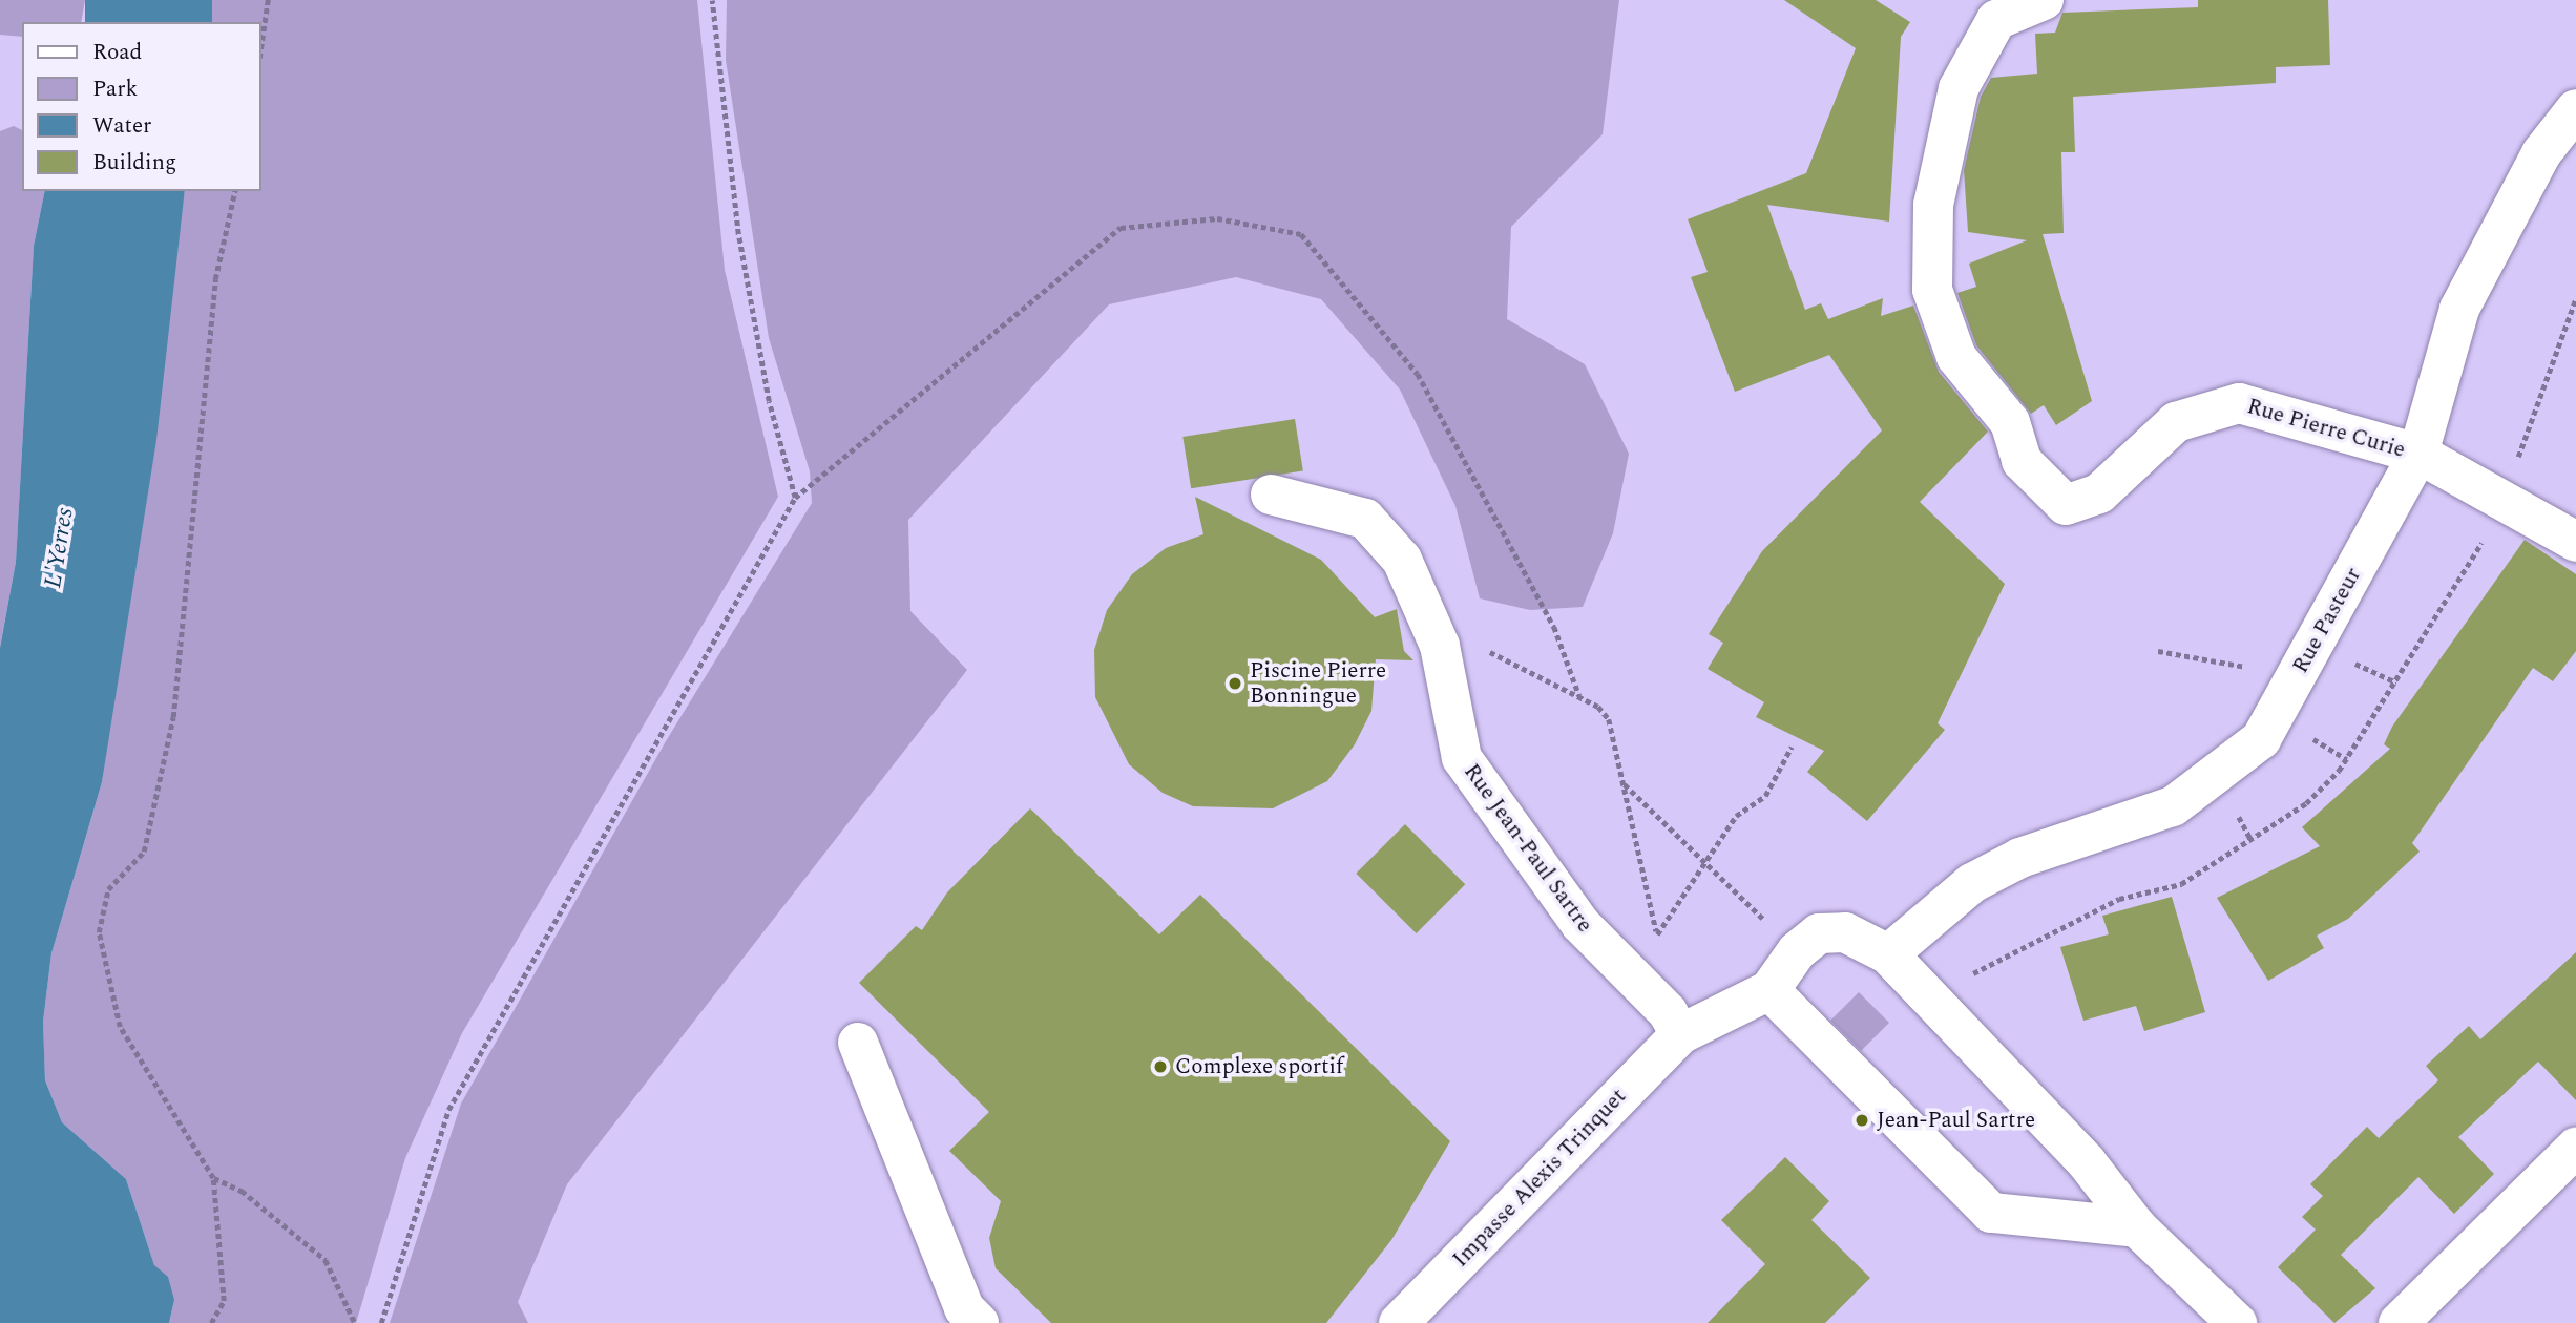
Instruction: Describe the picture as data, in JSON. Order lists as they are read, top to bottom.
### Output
{
  "streets": {
    "street": [
      "Rue Pierre Curie",
      "Rue Pasteur",
      "Rue Jean-Paul Sartre",
      "Impasse Alexis Trinquet"
    ]
  },
  "crossings": [
    ["Rue Pierre Curie", "Rue Pasteur"],
    ["Rue Jean-Paul Sartre", "Impasse Alexis Trinquet"]
  ],
  "water": ["L'Yerres"],
  "places": ["Piscine Pierre Bonningue", "Complexe sportif", "Jean-Paul Sartre"],
  "legend": [
    "Road",
    "Park",
    "Water",
    "Building"
  ]
}
